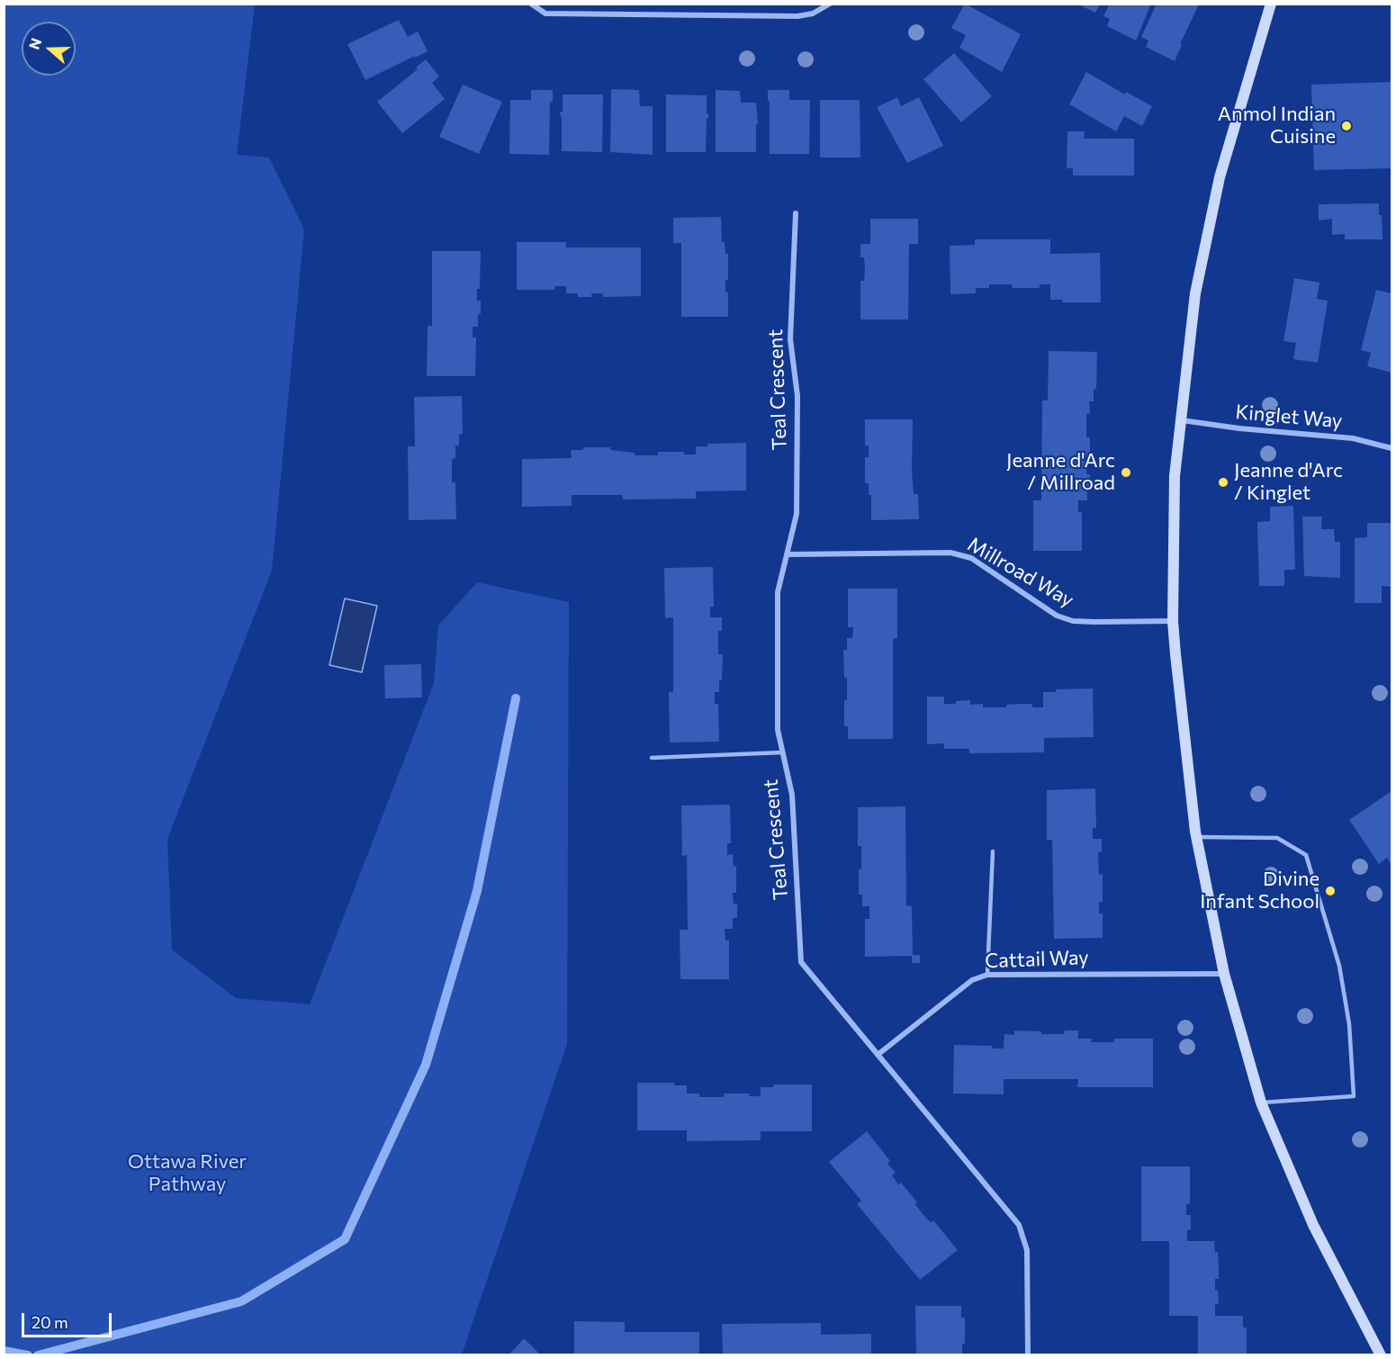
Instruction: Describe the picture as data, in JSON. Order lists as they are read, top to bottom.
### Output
{
  "streets": {
    "street": [
      "Teal Crescent",
      "Kinglet Way",
      "Millroad Way",
      "Cattail Way"
    ]
  },
  "crossings": [
    ["Teal Crescent", "Millroad Way"],
    ["Teal Crescent", "Cattail Way"]
  ],
  "parks": ["Ottawa River Pathway"],
  "places": [
    "Anmol Indian Cuisine",
    "Jeanne d'Arc / Millroad",
    "Jeanne d'Arc / Kinglet",
    "Divine Infant School"
  ],
  "scale_bar": "20 m",
  "north": "left"
}
